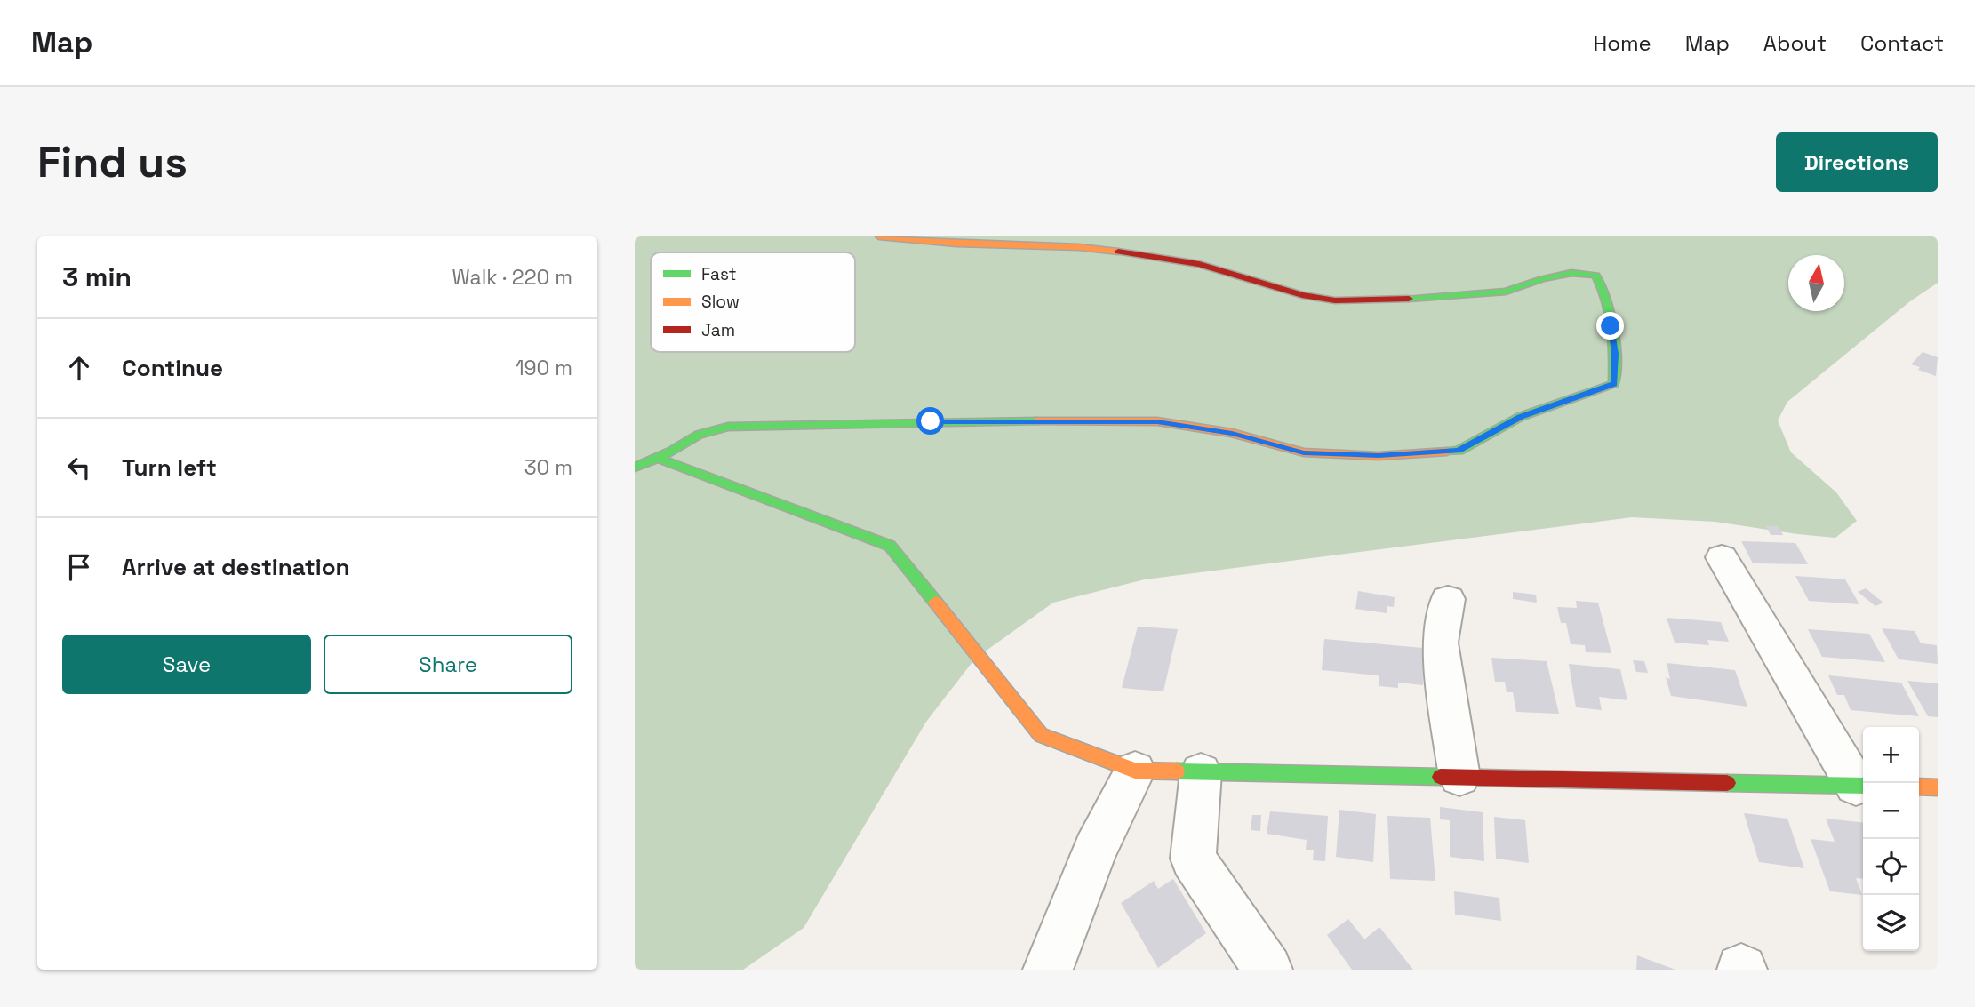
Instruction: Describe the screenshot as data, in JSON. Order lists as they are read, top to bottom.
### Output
{
  "legend": ["Fast", "Slow", "Jam"],
  "north": "top",
  "page": {
    "header": "Map",
    "nav": [
      "Home",
      "Map",
      "About",
      "Contact"
    ],
    "buttons": [
      "Directions",
      ["Save", "Share"]
    ],
    "title": "Find us",
    "heading": ["3 min", "Walk · 220 m"],
    "list": [
      ["Continue", "190 m"],
      ["Turn left", "30 m"],
      "Arrive at destination"
    ],
    "map_buttons": ["+", "−"]
  }
}
